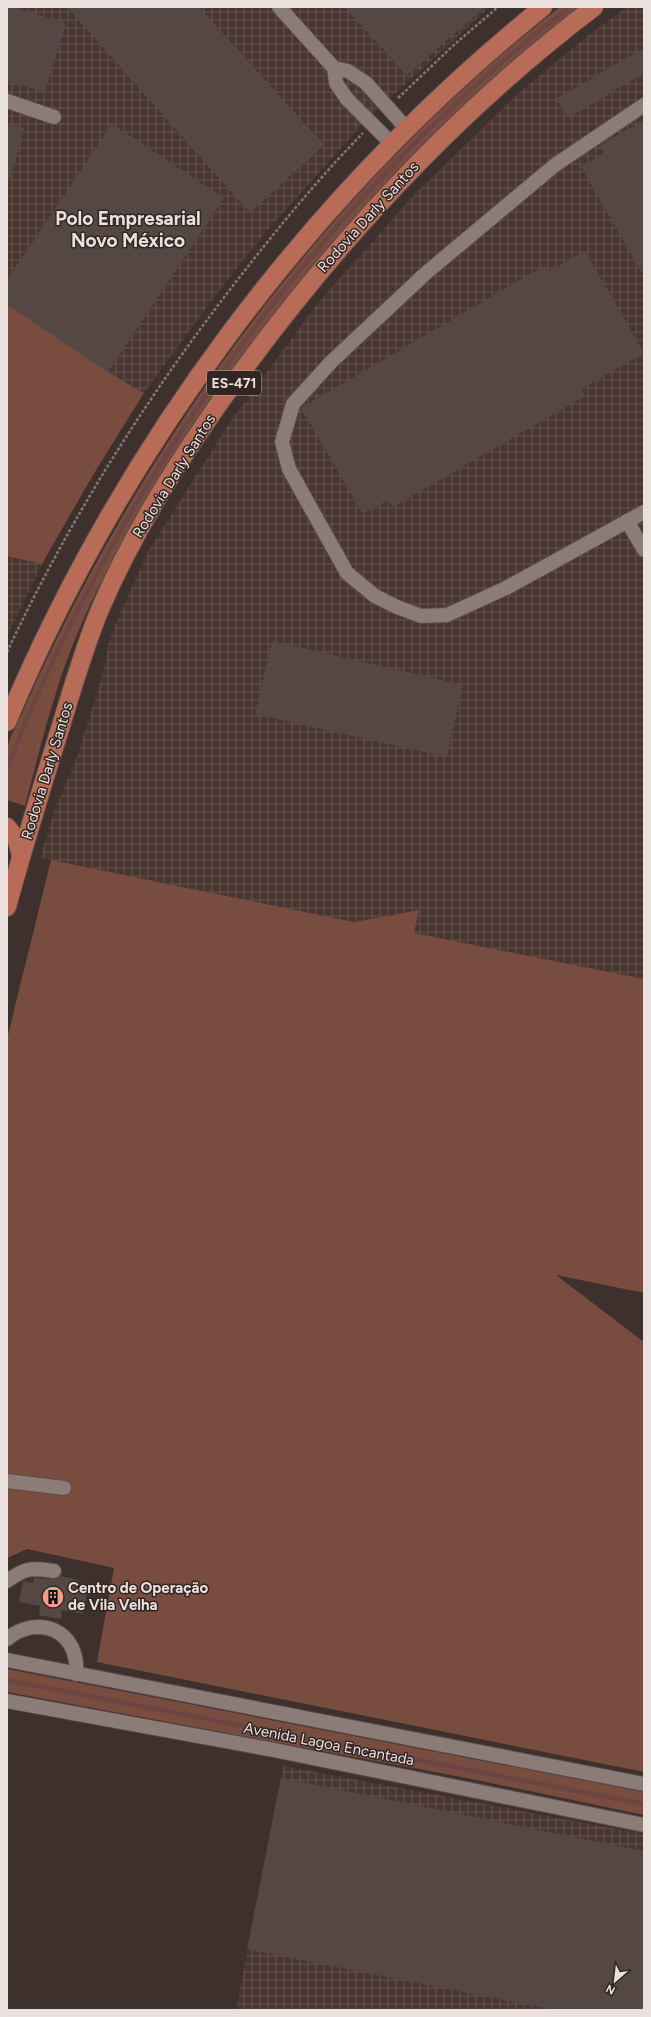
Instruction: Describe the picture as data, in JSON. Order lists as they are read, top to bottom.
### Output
{
  "streets": {
    "main road": ["Rodovia Darly Santos", "ES-471"],
    "street": ["Avenida Lagoa Encantada"]
  },
  "districts": ["Polo Empresarial Novo México"],
  "places": {
    "building": ["Centro de Operação de Vila Velha"]
  },
  "north": "bottom left"
}
